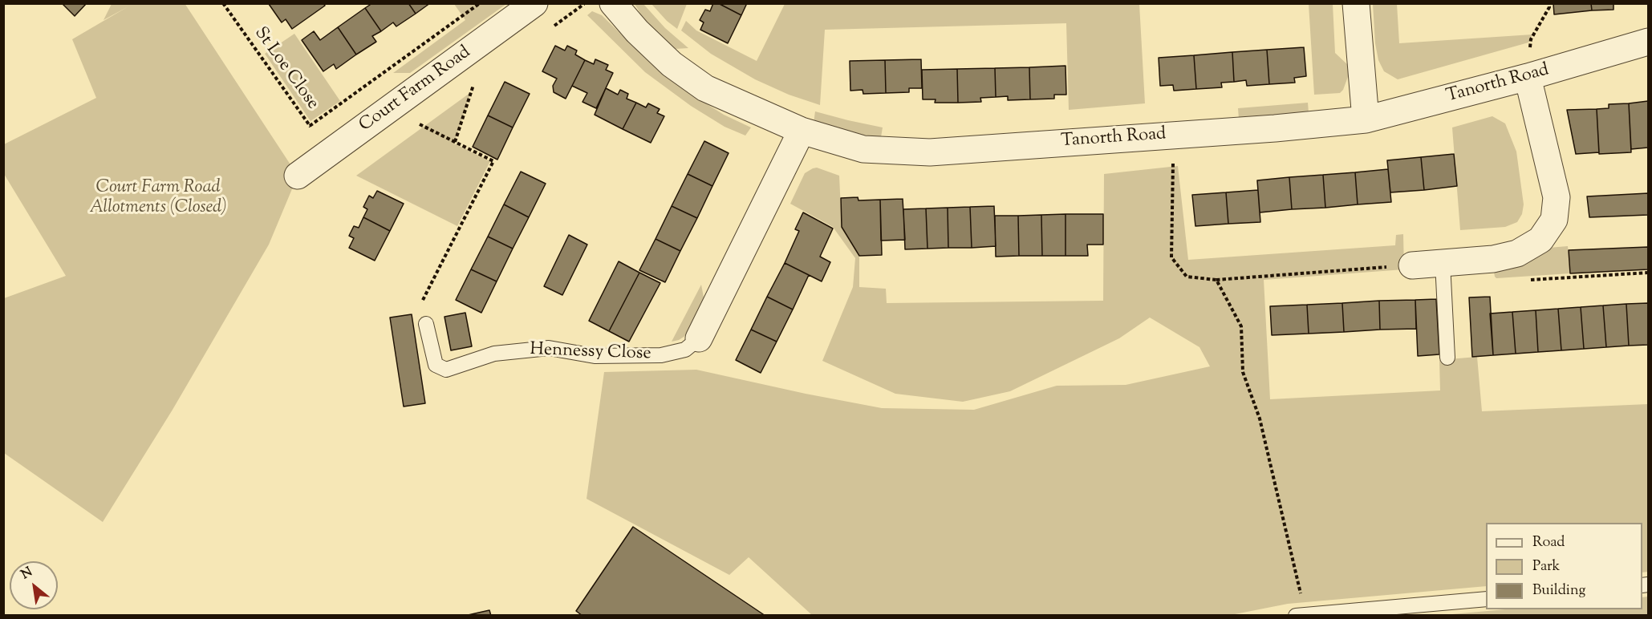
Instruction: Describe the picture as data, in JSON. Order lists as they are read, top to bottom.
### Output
{
  "streets": {
    "street": ["Tanorth Road", "Court Farm Road", "Hennessy Close"],
    "path": ["St Loe Close"]
  },
  "crossings": [
    ["Tanorth Road", "Hennessy Close"]
  ],
  "parks": ["Court Farm Road Allotments (Closed)"],
  "legend": ["Road", "Park", "Building"],
  "north": "top left"
}
